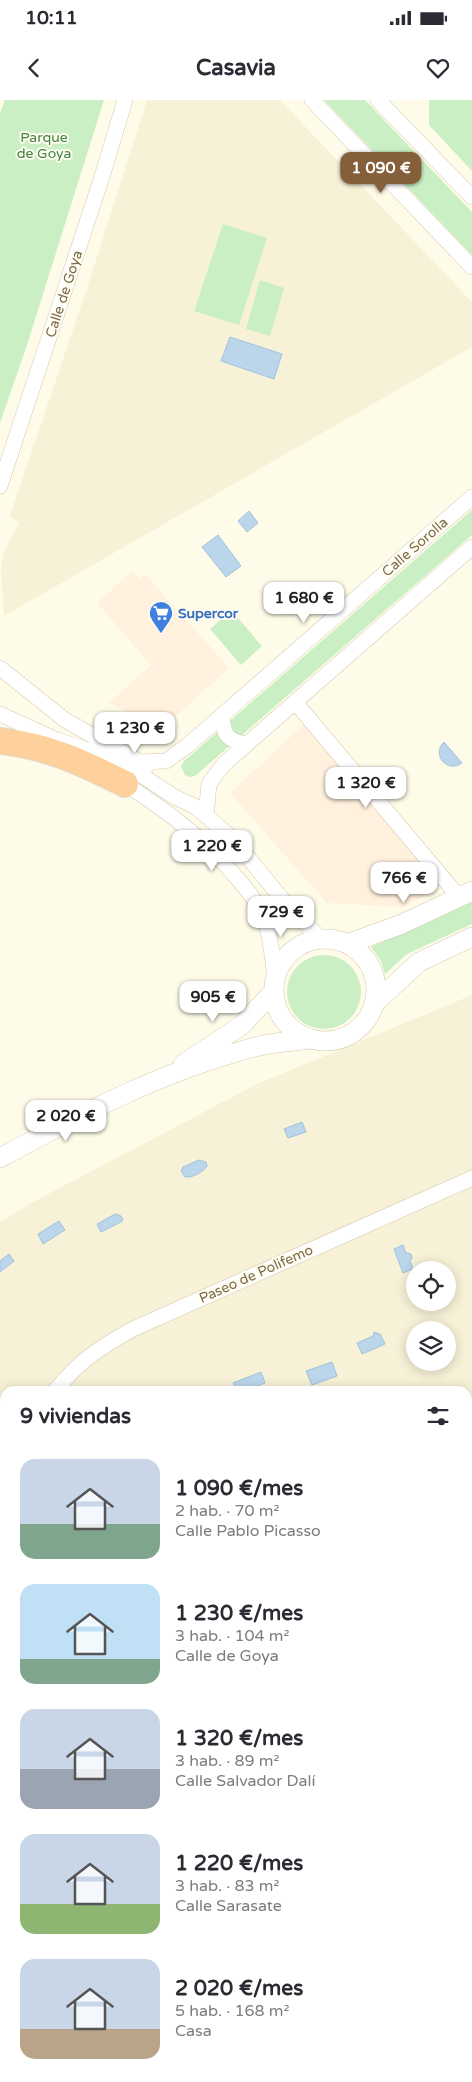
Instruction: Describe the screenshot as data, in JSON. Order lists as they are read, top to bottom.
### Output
{
  "streets": {
    "street": ["Calle de Goya", "Calle Sorolla", "Paseo de Polifemo"]
  },
  "parks": ["Parque de Goya"],
  "places": {
    "supermarket": ["Supercor"]
  },
  "page": {
    "status": "10:11",
    "header": "Casavia",
    "price": [
      "1 090 €",
      "1 680 €",
      "1 230 €",
      "1 320 €",
      "1 220 €",
      "766 €",
      "729 €",
      "905 €",
      "2 020 €"
    ],
    "heading": "9 viviendas",
    "list": [
      {
        "name": "1 090 €/mes",
        "note": "2 hab. · 70 m² · Calle Pablo Picasso"
      },
      {
        "name": "1 230 €/mes",
        "note": "3 hab. · 104 m² · Calle de Goya"
      },
      {
        "name": "1 320 €/mes",
        "note": "3 hab. · 89 m² · Calle Salvador Dalí"
      },
      {
        "name": "1 220 €/mes",
        "note": "3 hab. · 83 m² · Calle Sarasate"
      },
      {
        "name": "2 020 €/mes",
        "note": "5 hab. · 168 m² · Casa"
      }
    ]
  }
}
